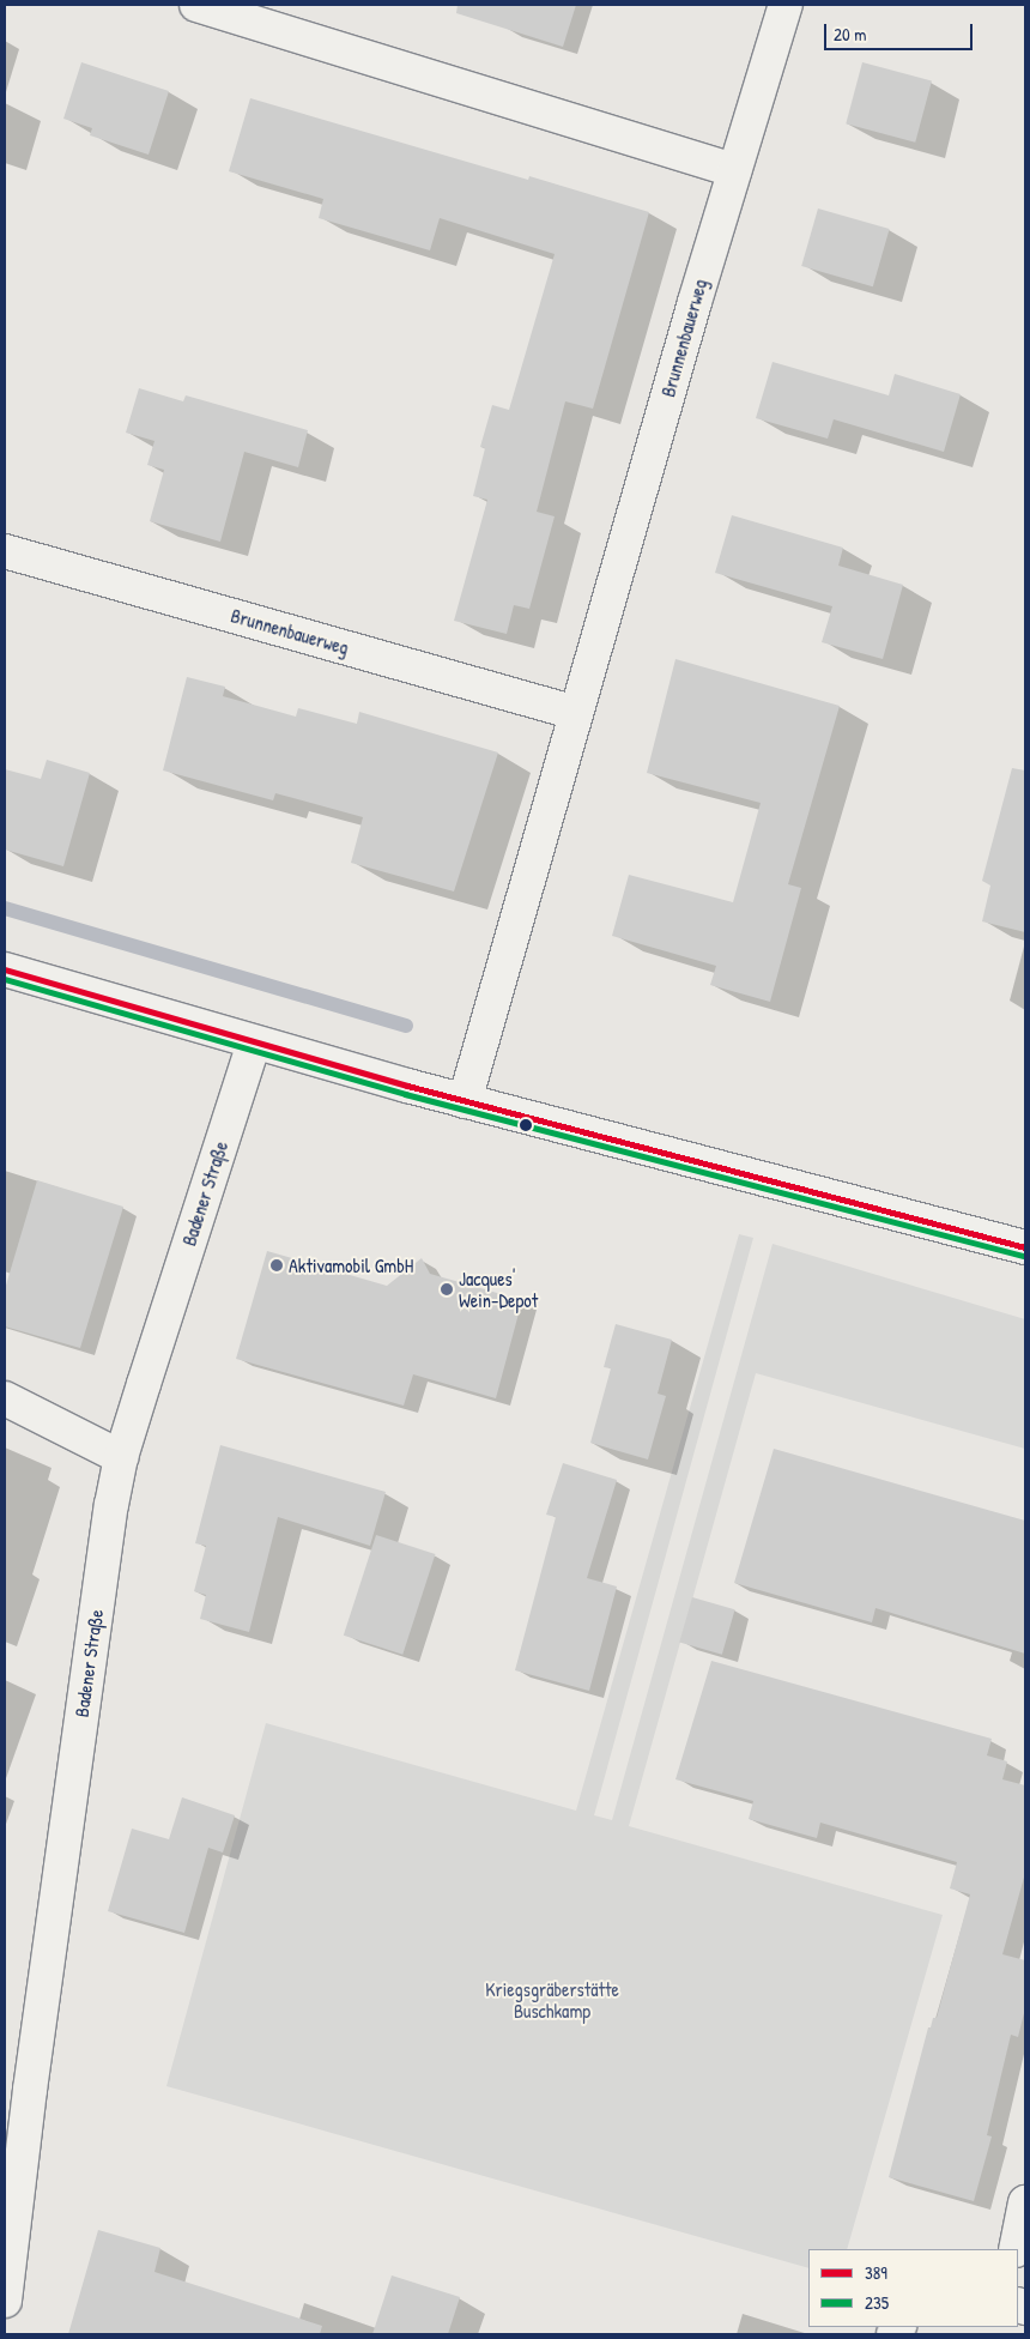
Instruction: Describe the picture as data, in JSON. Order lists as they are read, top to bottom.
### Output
{
  "streets": {
    "street": ["Brunnenbauerweg", "Badener Straße"]
  },
  "parks": ["Kriegsgräberstätte Buschkamp"],
  "places": ["Aktivamobil GmbH", "Jacques' Wein-Depot"],
  "lines": ["transit line 389", "transit line 235"],
  "legend": ["389", "235"],
  "scale_bar": "20 m"
}
